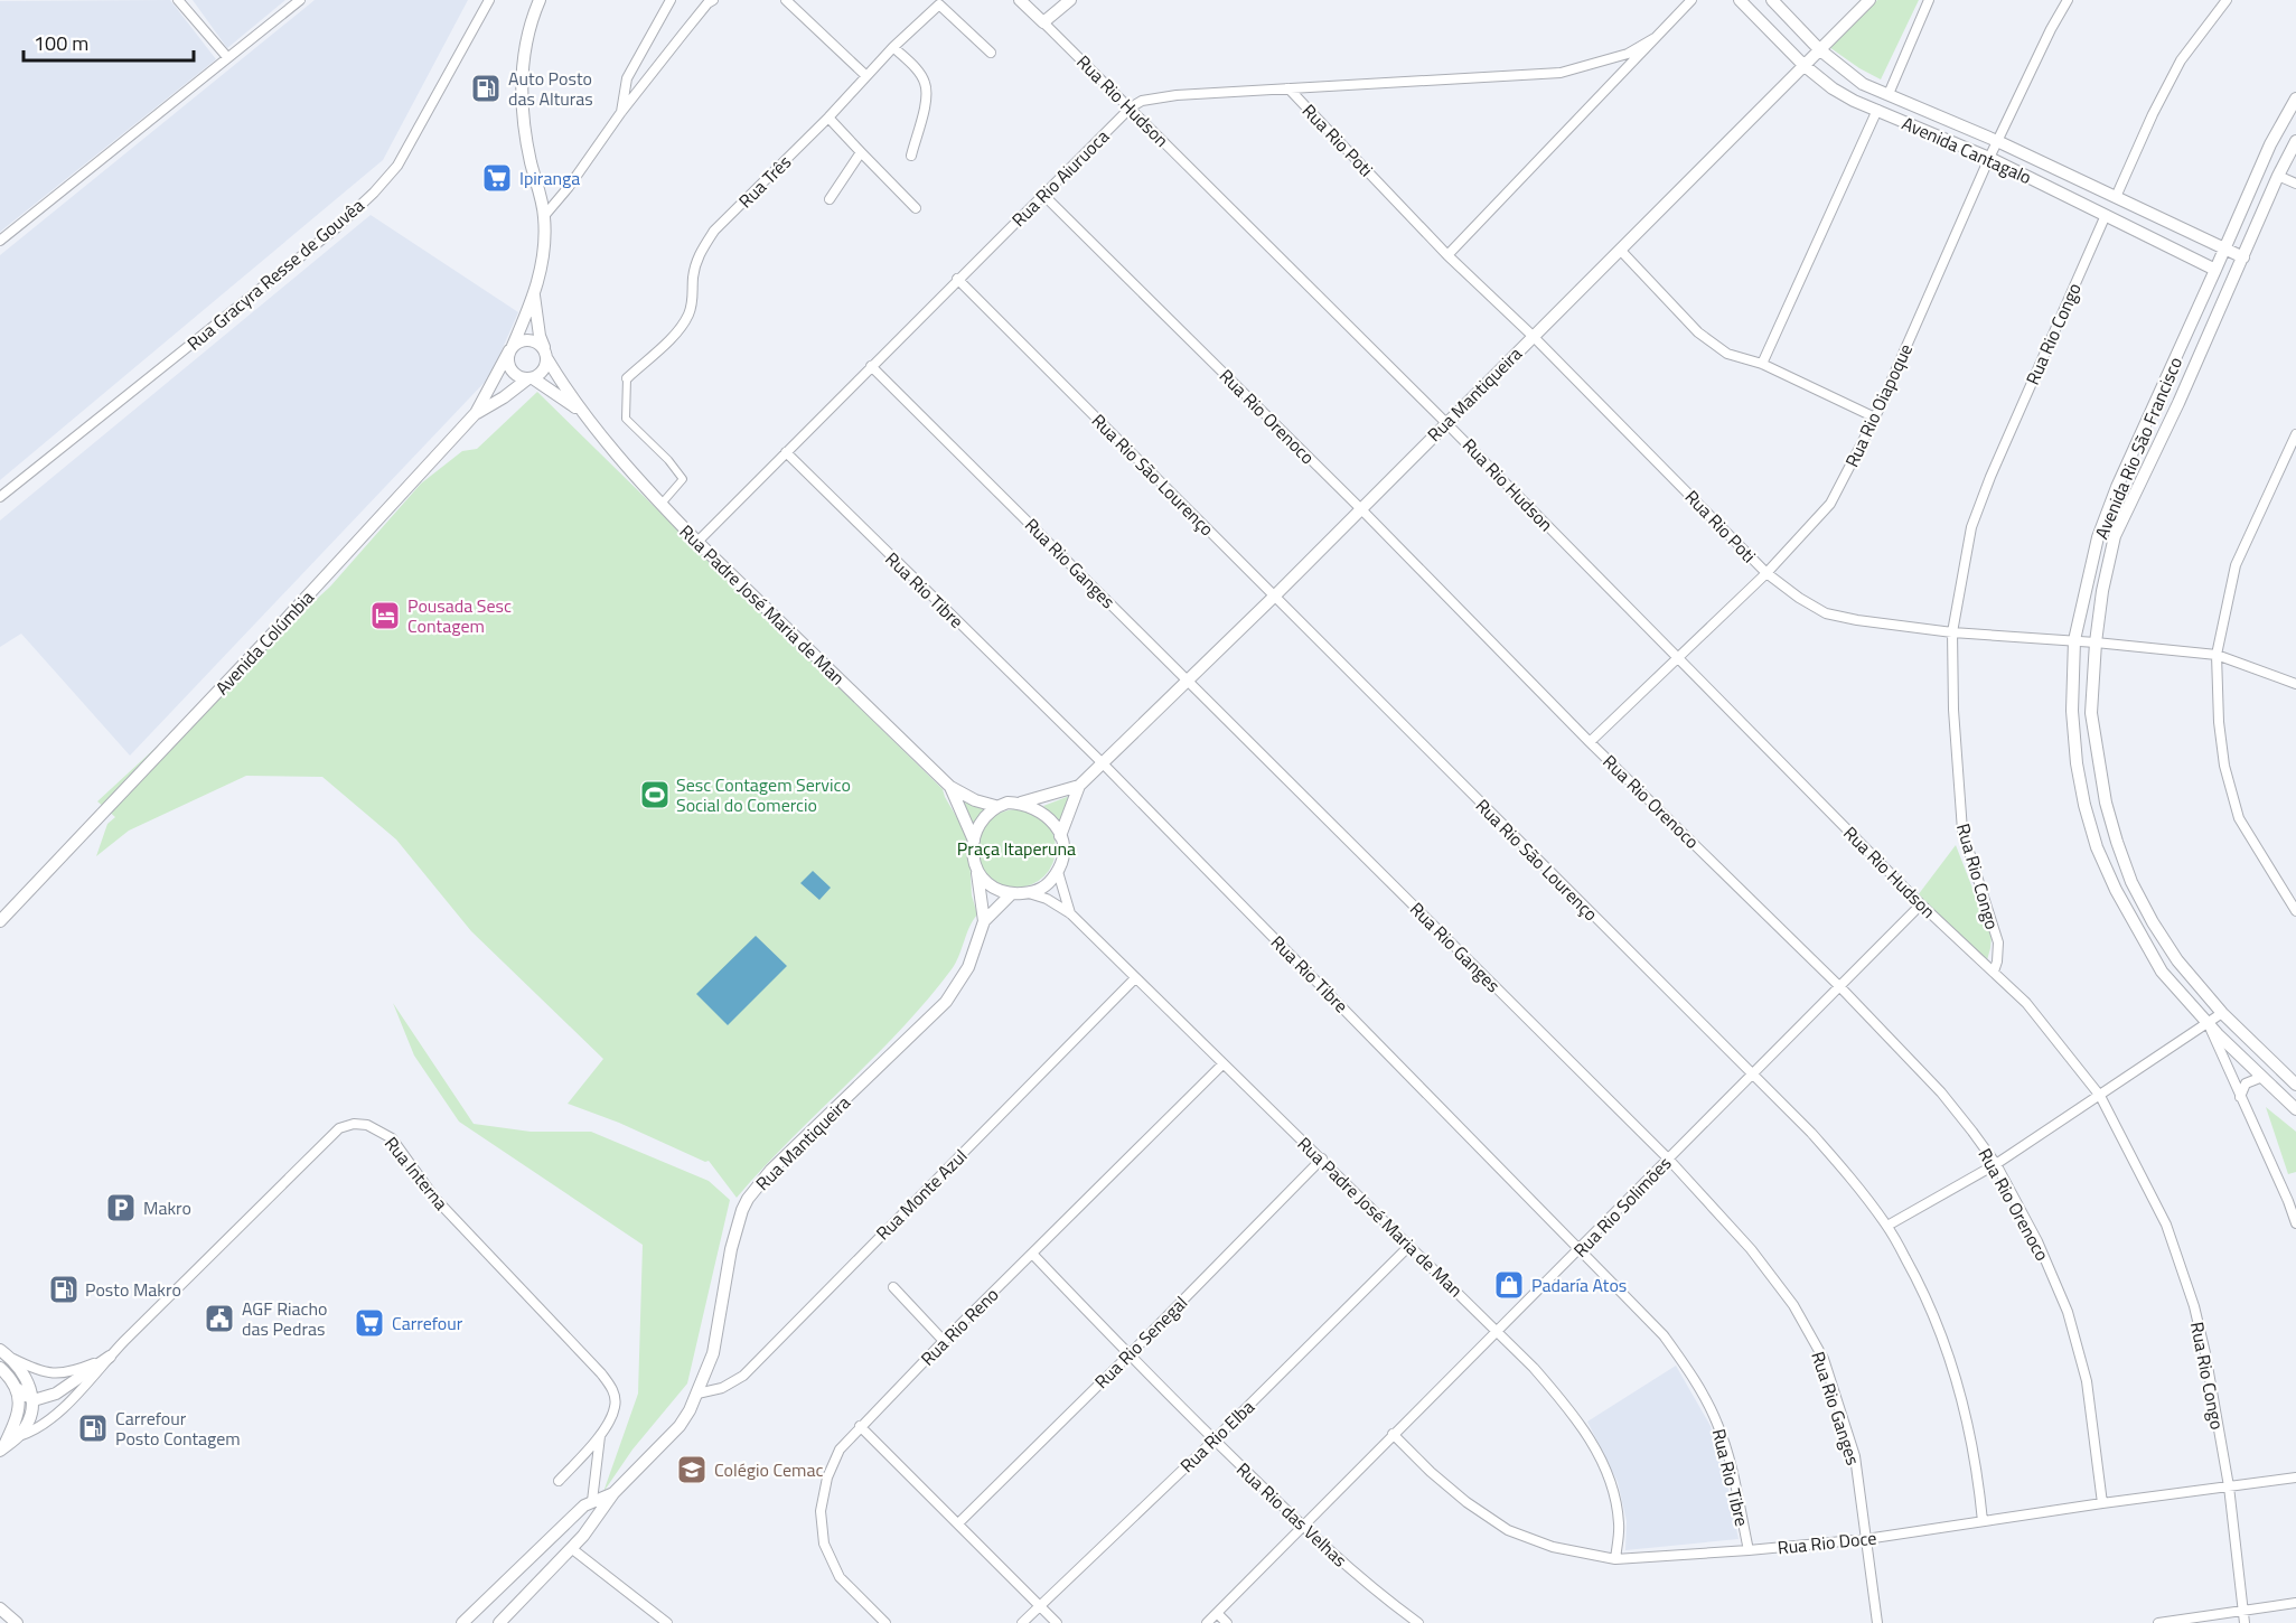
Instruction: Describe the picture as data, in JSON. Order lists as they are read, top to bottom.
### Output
{
  "streets": {
    "street": [
      "Rua Rio Hudson",
      "Rua Rio Poti",
      "Avenida Cantagalo",
      "Rua Rio Aiuruoca",
      "Rua Três",
      "Rua Gracyra Resse de Gouvêa",
      "Rua Rio Congo",
      "Rua Mantiqueira",
      "Rua Rio Oiapoque",
      "Rua Rio Orenoco",
      "Avenida Rio São Francisco",
      "Rua Rio São Lourenço",
      "Rua Rio Ganges",
      "Rua Rio Tibre",
      "Rua Padre José Maria de Man",
      "Avenida Colúmbia",
      "Rua Interna",
      "Rua Monte Azul",
      "Rua Rio Solimões",
      "Rua Rio Reno",
      "Rua Rio Senegal",
      "Rua Rio Elba",
      "Rua Rio das Velhas",
      "Rua Rio Doce"
    ]
  },
  "crossings": [
    ["Rua Rio Hudson", "Rua Rio Aiuruoca"],
    ["Rua Rio Hudson", "Rua Rio Congo"],
    ["Rua Rio Hudson", "Rua Mantiqueira"],
    ["Rua Rio Hudson", "Rua Rio Oiapoque"],
    ["Rua Rio Hudson", "Rua Rio Solimões"],
    ["Rua Rio Poti", "Rua Rio Aiuruoca"],
    ["Rua Rio Poti", "Rua Rio Congo"],
    ["Rua Rio Poti", "Rua Mantiqueira"],
    ["Rua Rio Poti", "Rua Rio Oiapoque"],
    ["Rua Rio Poti", "Avenida Rio São Francisco"],
    ["Avenida Cantagalo", "Rua Rio Congo"],
    ["Avenida Cantagalo", "Rua Mantiqueira"],
    ["Avenida Cantagalo", "Rua Rio Oiapoque"],
    ["Avenida Cantagalo", "Avenida Rio São Francisco"],
    ["Rua Rio Aiuruoca", "Rua Rio Orenoco"],
    ["Rua Rio Aiuruoca", "Rua Rio São Lourenço"],
    ["Rua Rio Aiuruoca", "Rua Rio Ganges"],
    ["Rua Rio Aiuruoca", "Rua Rio Tibre"],
    ["Rua Rio Aiuruoca", "Rua Padre José Maria de Man"],
    ["Rua Rio Congo", "Rua Rio Doce"],
    ["Rua Mantiqueira", "Rua Rio Orenoco"],
    ["Rua Mantiqueira", "Rua Rio São Lourenço"],
    ["Rua Mantiqueira", "Rua Rio Ganges"],
    ["Rua Mantiqueira", "Rua Rio Tibre"],
    ["Rua Mantiqueira", "Rua Padre José Maria de Man"],
    ["Rua Mantiqueira", "Rua Interna"],
    ["Rua Mantiqueira", "Rua Monte Azul"],
    ["Rua Rio Oiapoque", "Rua Rio Orenoco"],
    ["Rua Rio Orenoco", "Rua Rio Solimões"],
    ["Rua Rio Orenoco", "Rua Rio Doce"],
    ["Rua Rio São Lourenço", "Rua Rio Solimões"],
    ["Rua Rio São Lourenço", "Rua Rio Doce"],
    ["Rua Rio Ganges", "Rua Rio Solimões"],
    ["Rua Rio Ganges", "Rua Rio Doce"],
    ["Rua Rio Tibre", "Rua Rio Solimões"],
    ["Rua Rio Tibre", "Rua Rio Doce"],
    ["Rua Padre José Maria de Man", "Avenida Colúmbia"],
    ["Rua Padre José Maria de Man", "Rua Monte Azul"],
    ["Rua Padre José Maria de Man", "Rua Rio Solimões"],
    ["Rua Padre José Maria de Man", "Rua Rio Reno"],
    ["Rua Padre José Maria de Man", "Rua Rio Senegal"],
    ["Rua Padre José Maria de Man", "Rua Rio Elba"],
    ["Rua Padre José Maria de Man", "Rua Rio Doce"],
    ["Rua Rio Solimões", "Rua Rio das Velhas"],
    ["Rua Rio Solimões", "Rua Rio Doce"],
    ["Rua Rio Reno", "Rua Rio das Velhas"],
    ["Rua Rio Senegal", "Rua Rio das Velhas"],
    ["Rua Rio Elba", "Rua Rio das Velhas"]
  ],
  "parks": ["Praça Itaperuna"],
  "places": {
    "fuel station": ["Auto Posto das Alturas", "Posto Makro", "Carrefour Posto Contagem"],
    "supermarket": ["Ipiranga", "Carrefour"],
    "hotel": ["Pousada Sesc Contagem"],
    "sports": ["Sesc Contagem Servico Social do Comercio"],
    "parking": ["Makro"],
    "shop": ["Padaría Atos"],
    "public building": ["AGF Riacho das Pedras"],
    "school or university": ["Colégio Cemac"]
  },
  "scale_bar": "100 m"
}
